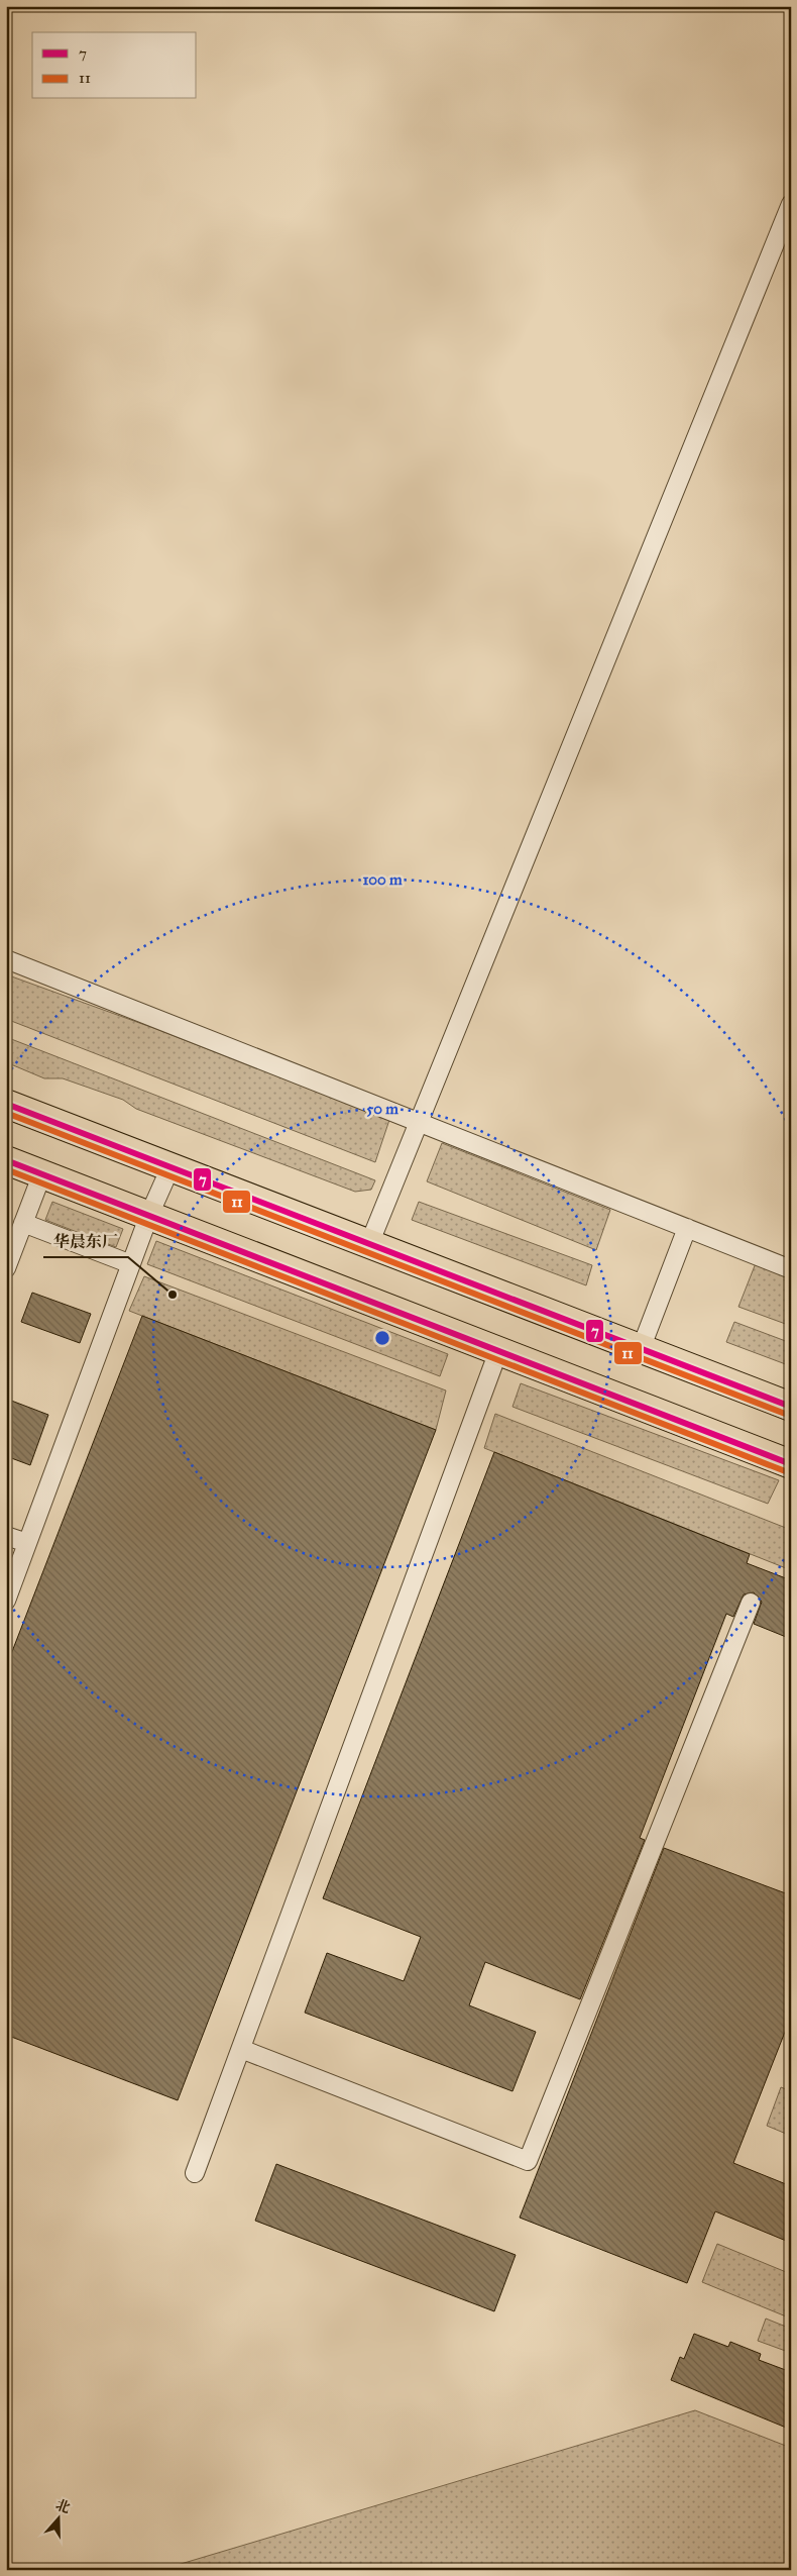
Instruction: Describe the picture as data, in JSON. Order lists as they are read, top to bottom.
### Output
{
  "places": ["华晨东厂"],
  "lines": ["transit line 7", "transit line 11"],
  "legend": ["7", "11"],
  "north": "top",
  "rings": ["100 m", "50 m"]
}
